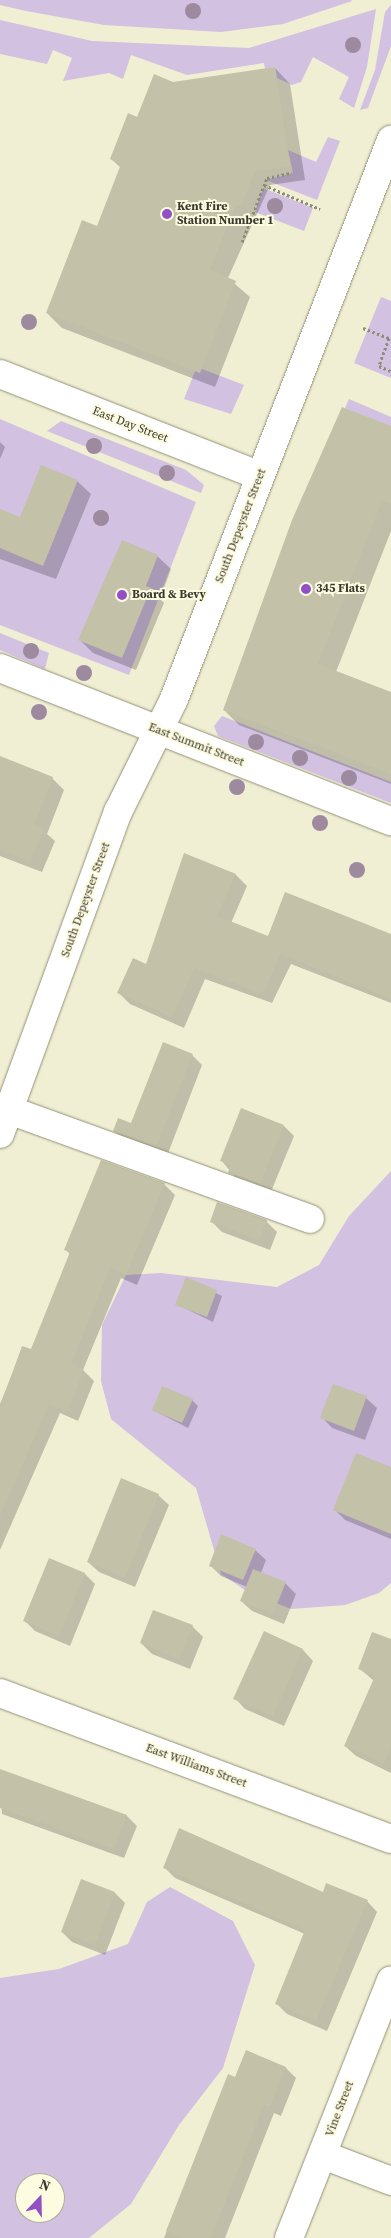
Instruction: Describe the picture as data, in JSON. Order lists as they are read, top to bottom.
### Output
{
  "streets": {
    "street": [
      "East Day Street",
      "South Depeyster Street",
      "East Summit Street",
      "East Williams Street",
      "Vine Street"
    ]
  },
  "crossings": [
    ["East Day Street", "South Depeyster Street"],
    ["South Depeyster Street", "East Summit Street"]
  ],
  "places": ["Kent Fire Station Number 1", "345 Flats", "Board & Bevy"],
  "north": "top"
}
